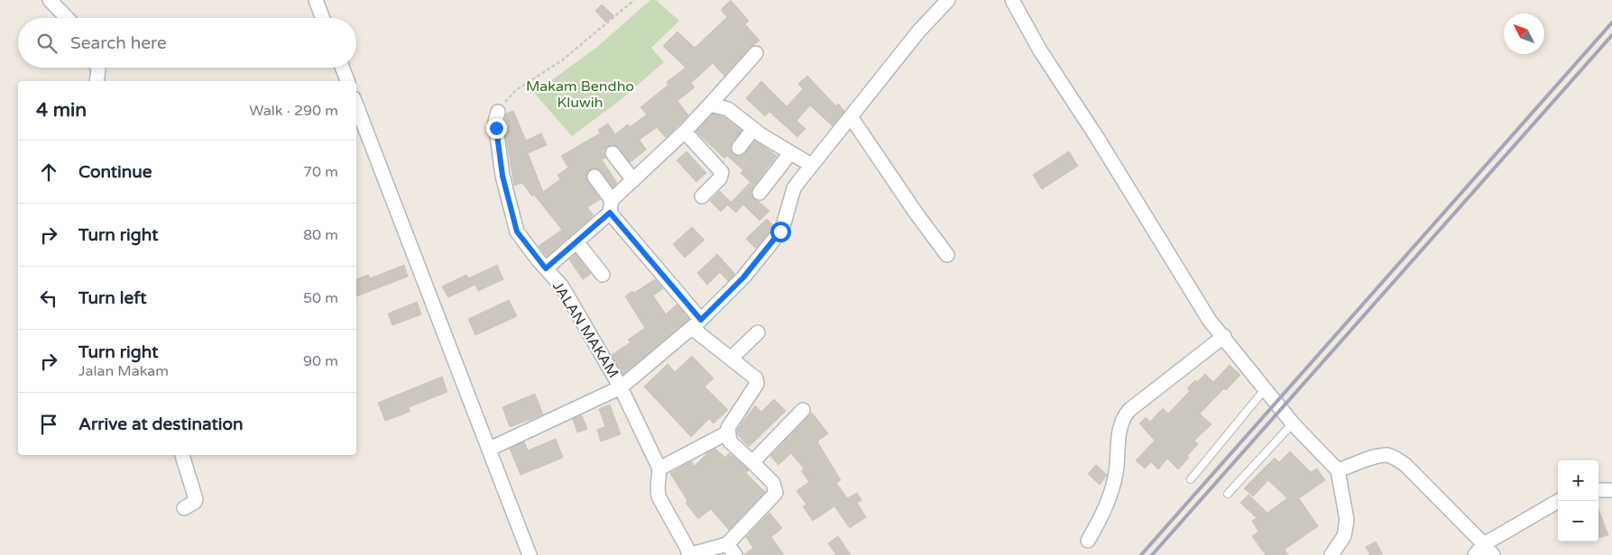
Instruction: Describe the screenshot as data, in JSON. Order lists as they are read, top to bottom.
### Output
{
  "streets": {
    "street": ["JALAN MAKAM"]
  },
  "parks": ["Makam Bendho Kluwih"],
  "north": "top left",
  "page": {
    "search": "Search here",
    "heading": ["4 min", "Walk · 290 m"],
    "list": [
      ["Continue", "70 m"],
      ["Turn right", "80 m"],
      ["Turn left", "50 m"],
      ["Turn right", "Jalan Makam", "90 m"],
      "Arrive at destination"
    ],
    "map_buttons": ["+", "−"]
  }
}
